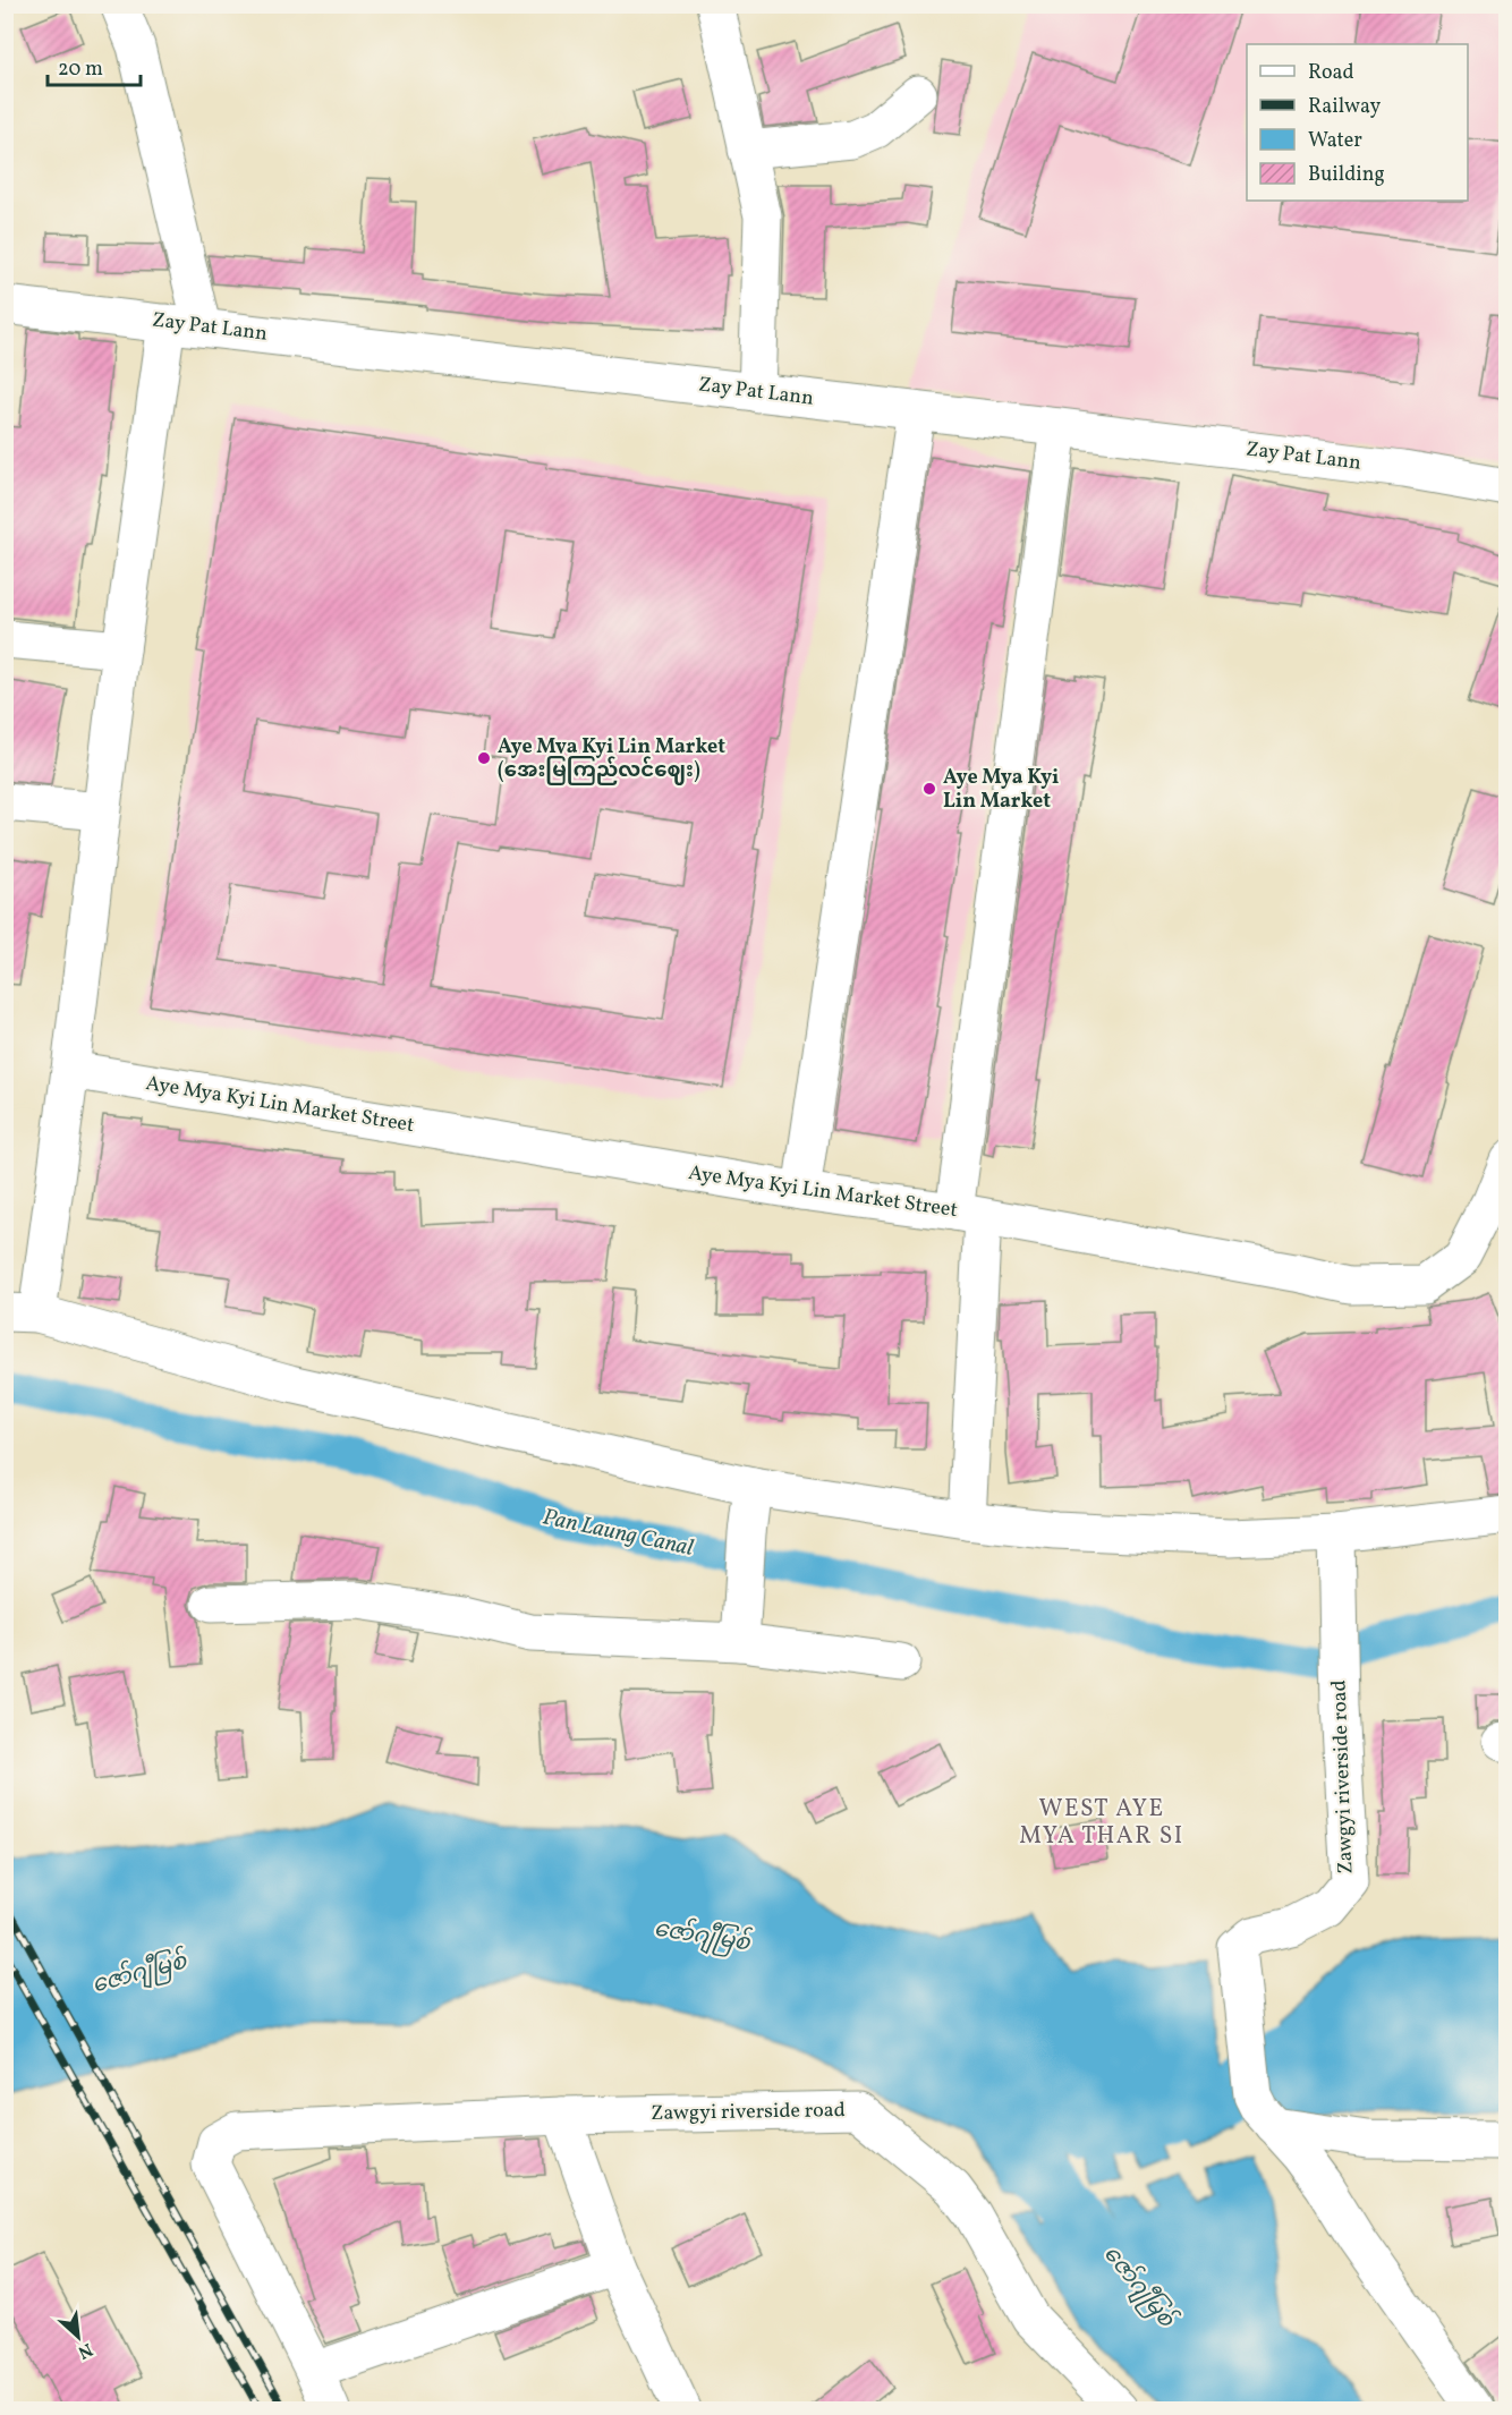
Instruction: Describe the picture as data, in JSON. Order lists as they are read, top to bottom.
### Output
{
  "streets": {
    "street": ["Zay Pat Lann", "Aye Mya Kyi Lin Market Street", "Zawgyi riverside road"]
  },
  "districts": ["WEST AYE MYA THAR SI"],
  "water": ["Pan Laung Canal", "ဇော်ဂျီမြစ်"],
  "places": ["Aye Mya Kyi Lin Market (အေးမြကြည်လင်ဈေး)", "Aye Mya Kyi Lin Market"],
  "legend": [
    "Road",
    "Railway",
    "Water",
    "Building"
  ],
  "scale_bar": "20 m",
  "north": "bottom right"
}
